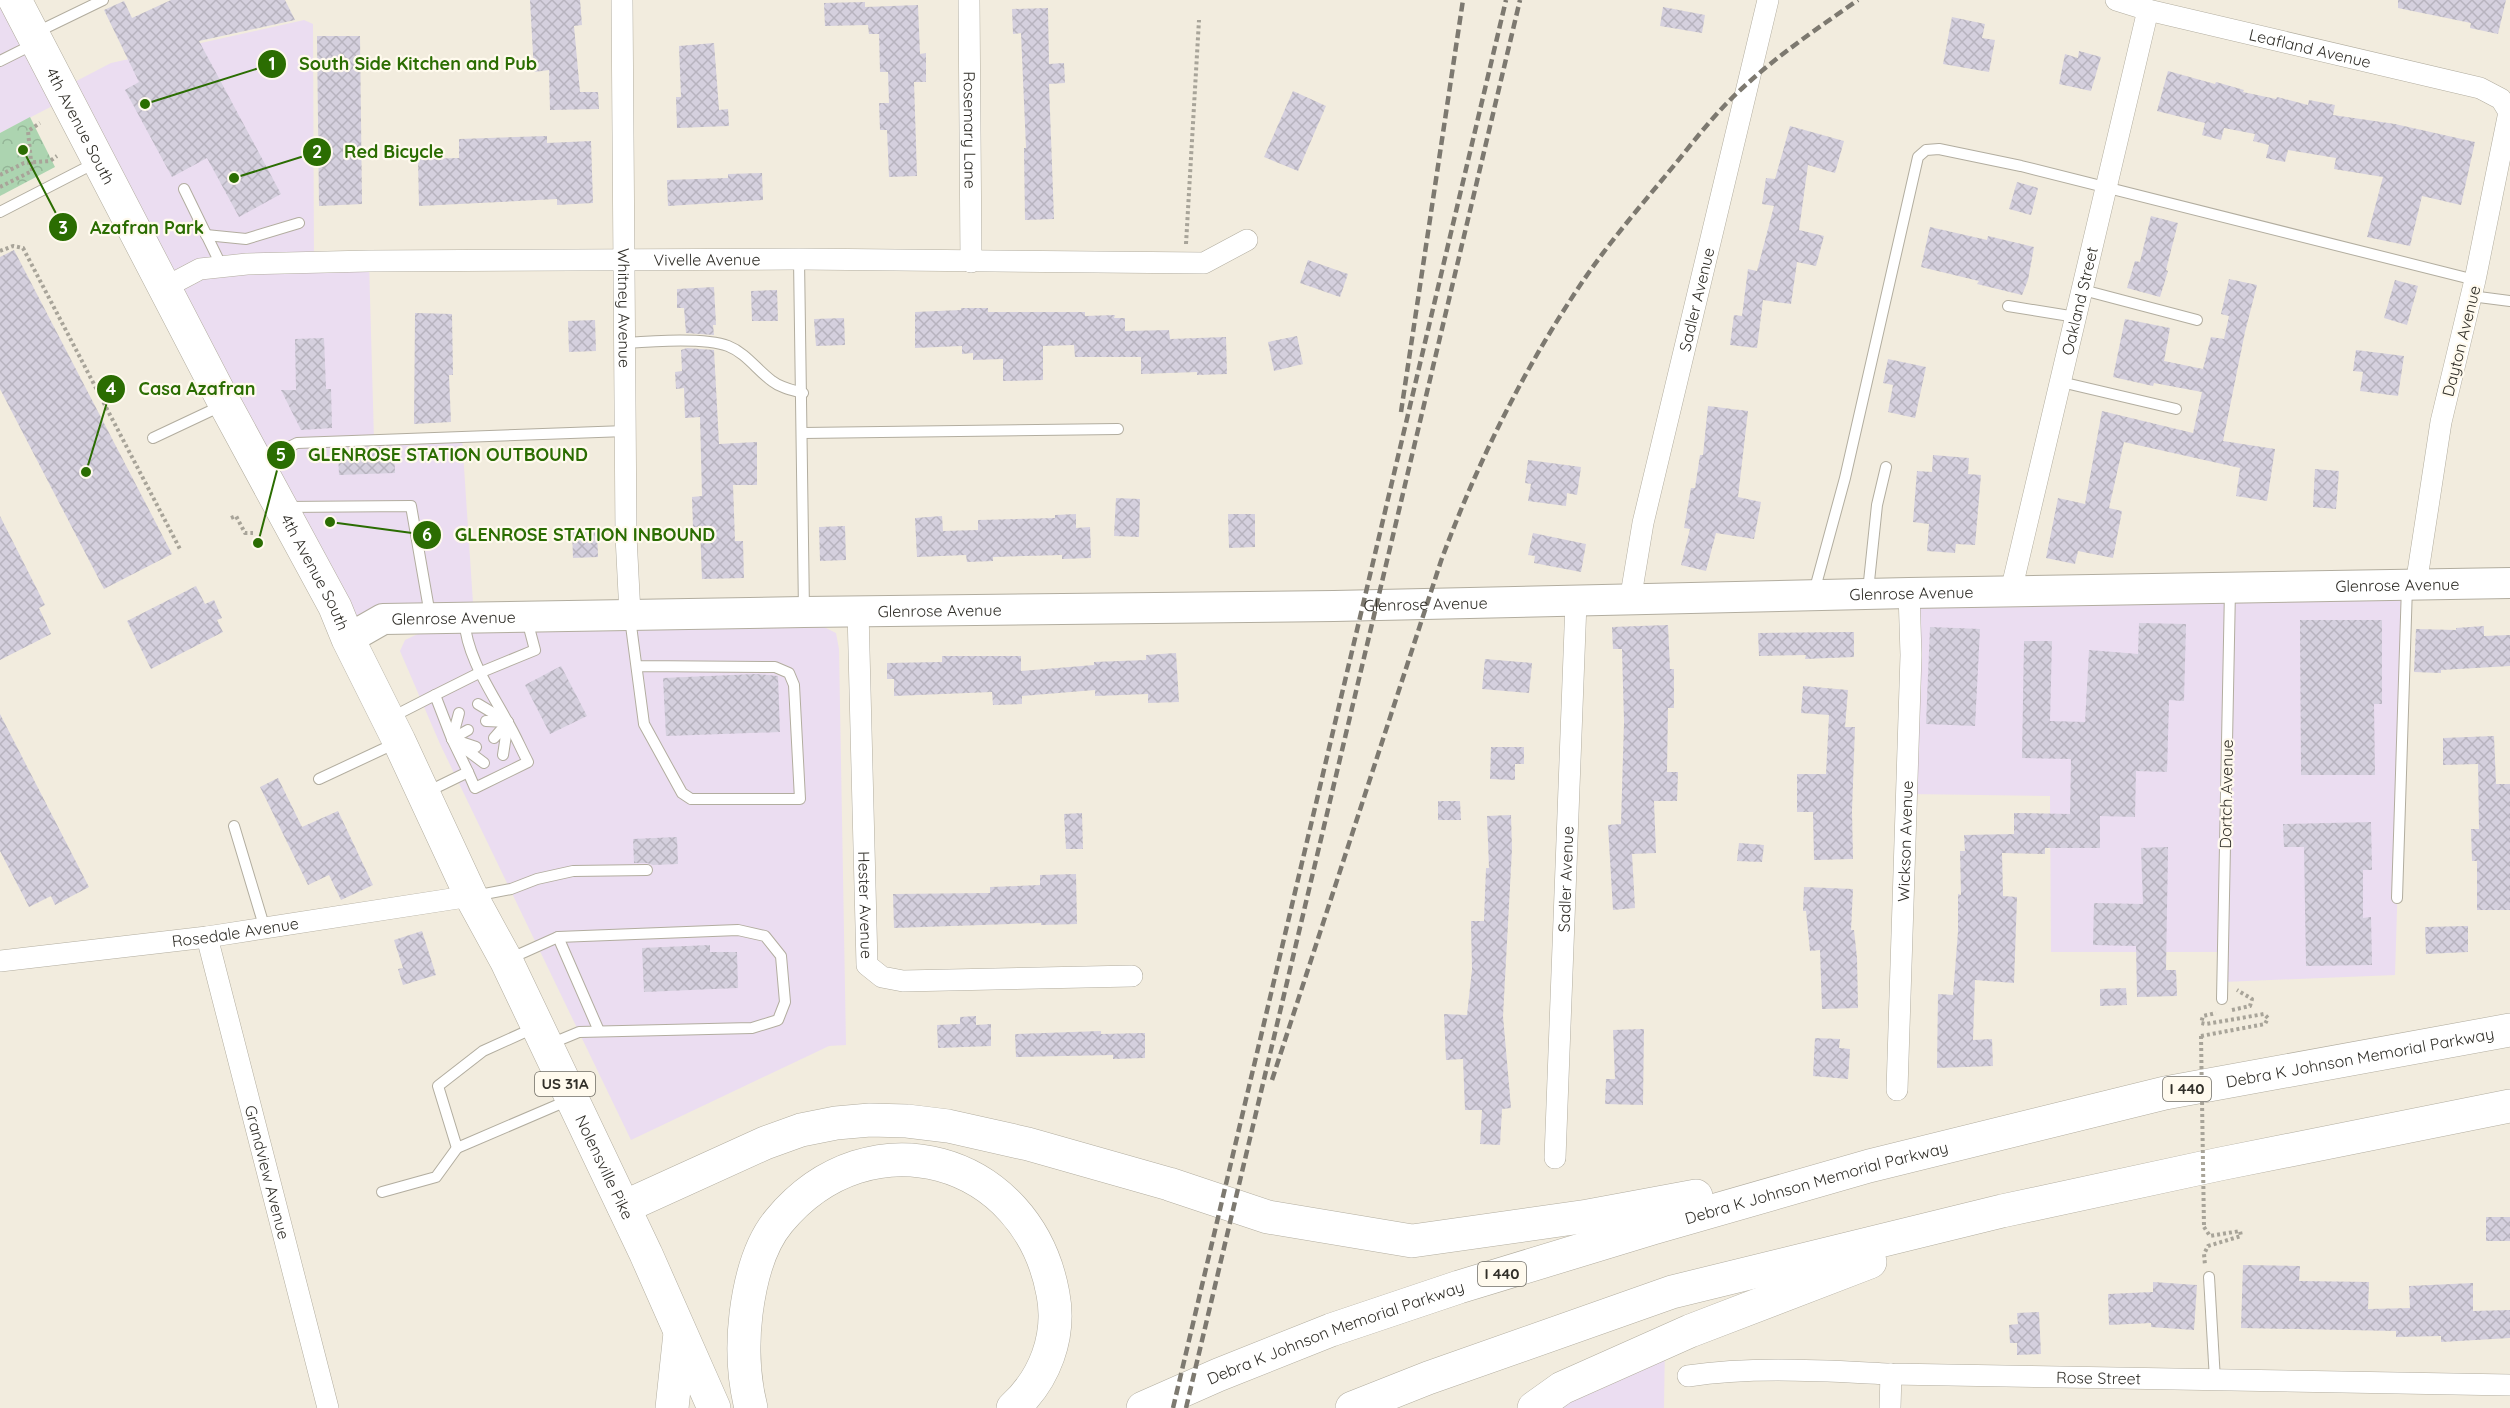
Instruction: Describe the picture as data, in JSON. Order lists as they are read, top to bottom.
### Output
{
  "streets": {
    "main road": [
      "4th Avenue South",
      "Debra K Johnson Memorial Parkway",
      "US 31A",
      "I 440",
      "Nolensville Pike"
    ],
    "street": [
      "Leafland Avenue",
      "Rosemary Lane",
      "Vivelle Avenue",
      "Sadler Avenue",
      "Oakland Street",
      "Whitney Avenue",
      "Dayton Avenue",
      "Glenrose Avenue",
      "Wickson Avenue",
      "Hester Avenue",
      "Rosedale Avenue",
      "Grandview Avenue",
      "Rose Street"
    ],
    "lane": ["Dortch Avenue"]
  },
  "crossings": [
    ["Leafland Avenue", "Oakland Street"],
    ["Leafland Avenue", "Dayton Avenue"],
    ["4th Avenue South", "Vivelle Avenue"],
    ["4th Avenue South", "Glenrose Avenue"],
    ["4th Avenue South", "Rosedale Avenue"],
    ["4th Avenue South", "Nolensville Pike"],
    ["Rosemary Lane", "Vivelle Avenue"],
    ["Vivelle Avenue", "Whitney Avenue"],
    ["Sadler Avenue", "Glenrose Avenue"],
    ["Oakland Street", "Glenrose Avenue"],
    ["Whitney Avenue", "Glenrose Avenue"],
    ["Dayton Avenue", "Glenrose Avenue"],
    ["Glenrose Avenue", "Dortch Avenue"],
    ["Glenrose Avenue", "Wickson Avenue"],
    ["Glenrose Avenue", "Hester Avenue"],
    ["Rosedale Avenue", "Nolensville Pike"],
    ["Rosedale Avenue", "Grandview Avenue"]
  ],
  "places": [
    "South Side Kitchen and Pub",
    "Azafran Park",
    "Red Bicycle",
    "Casa Azafran",
    "GLENROSE STATION INBOUND",
    "GLENROSE STATION OUTBOUND"
  ]
}
